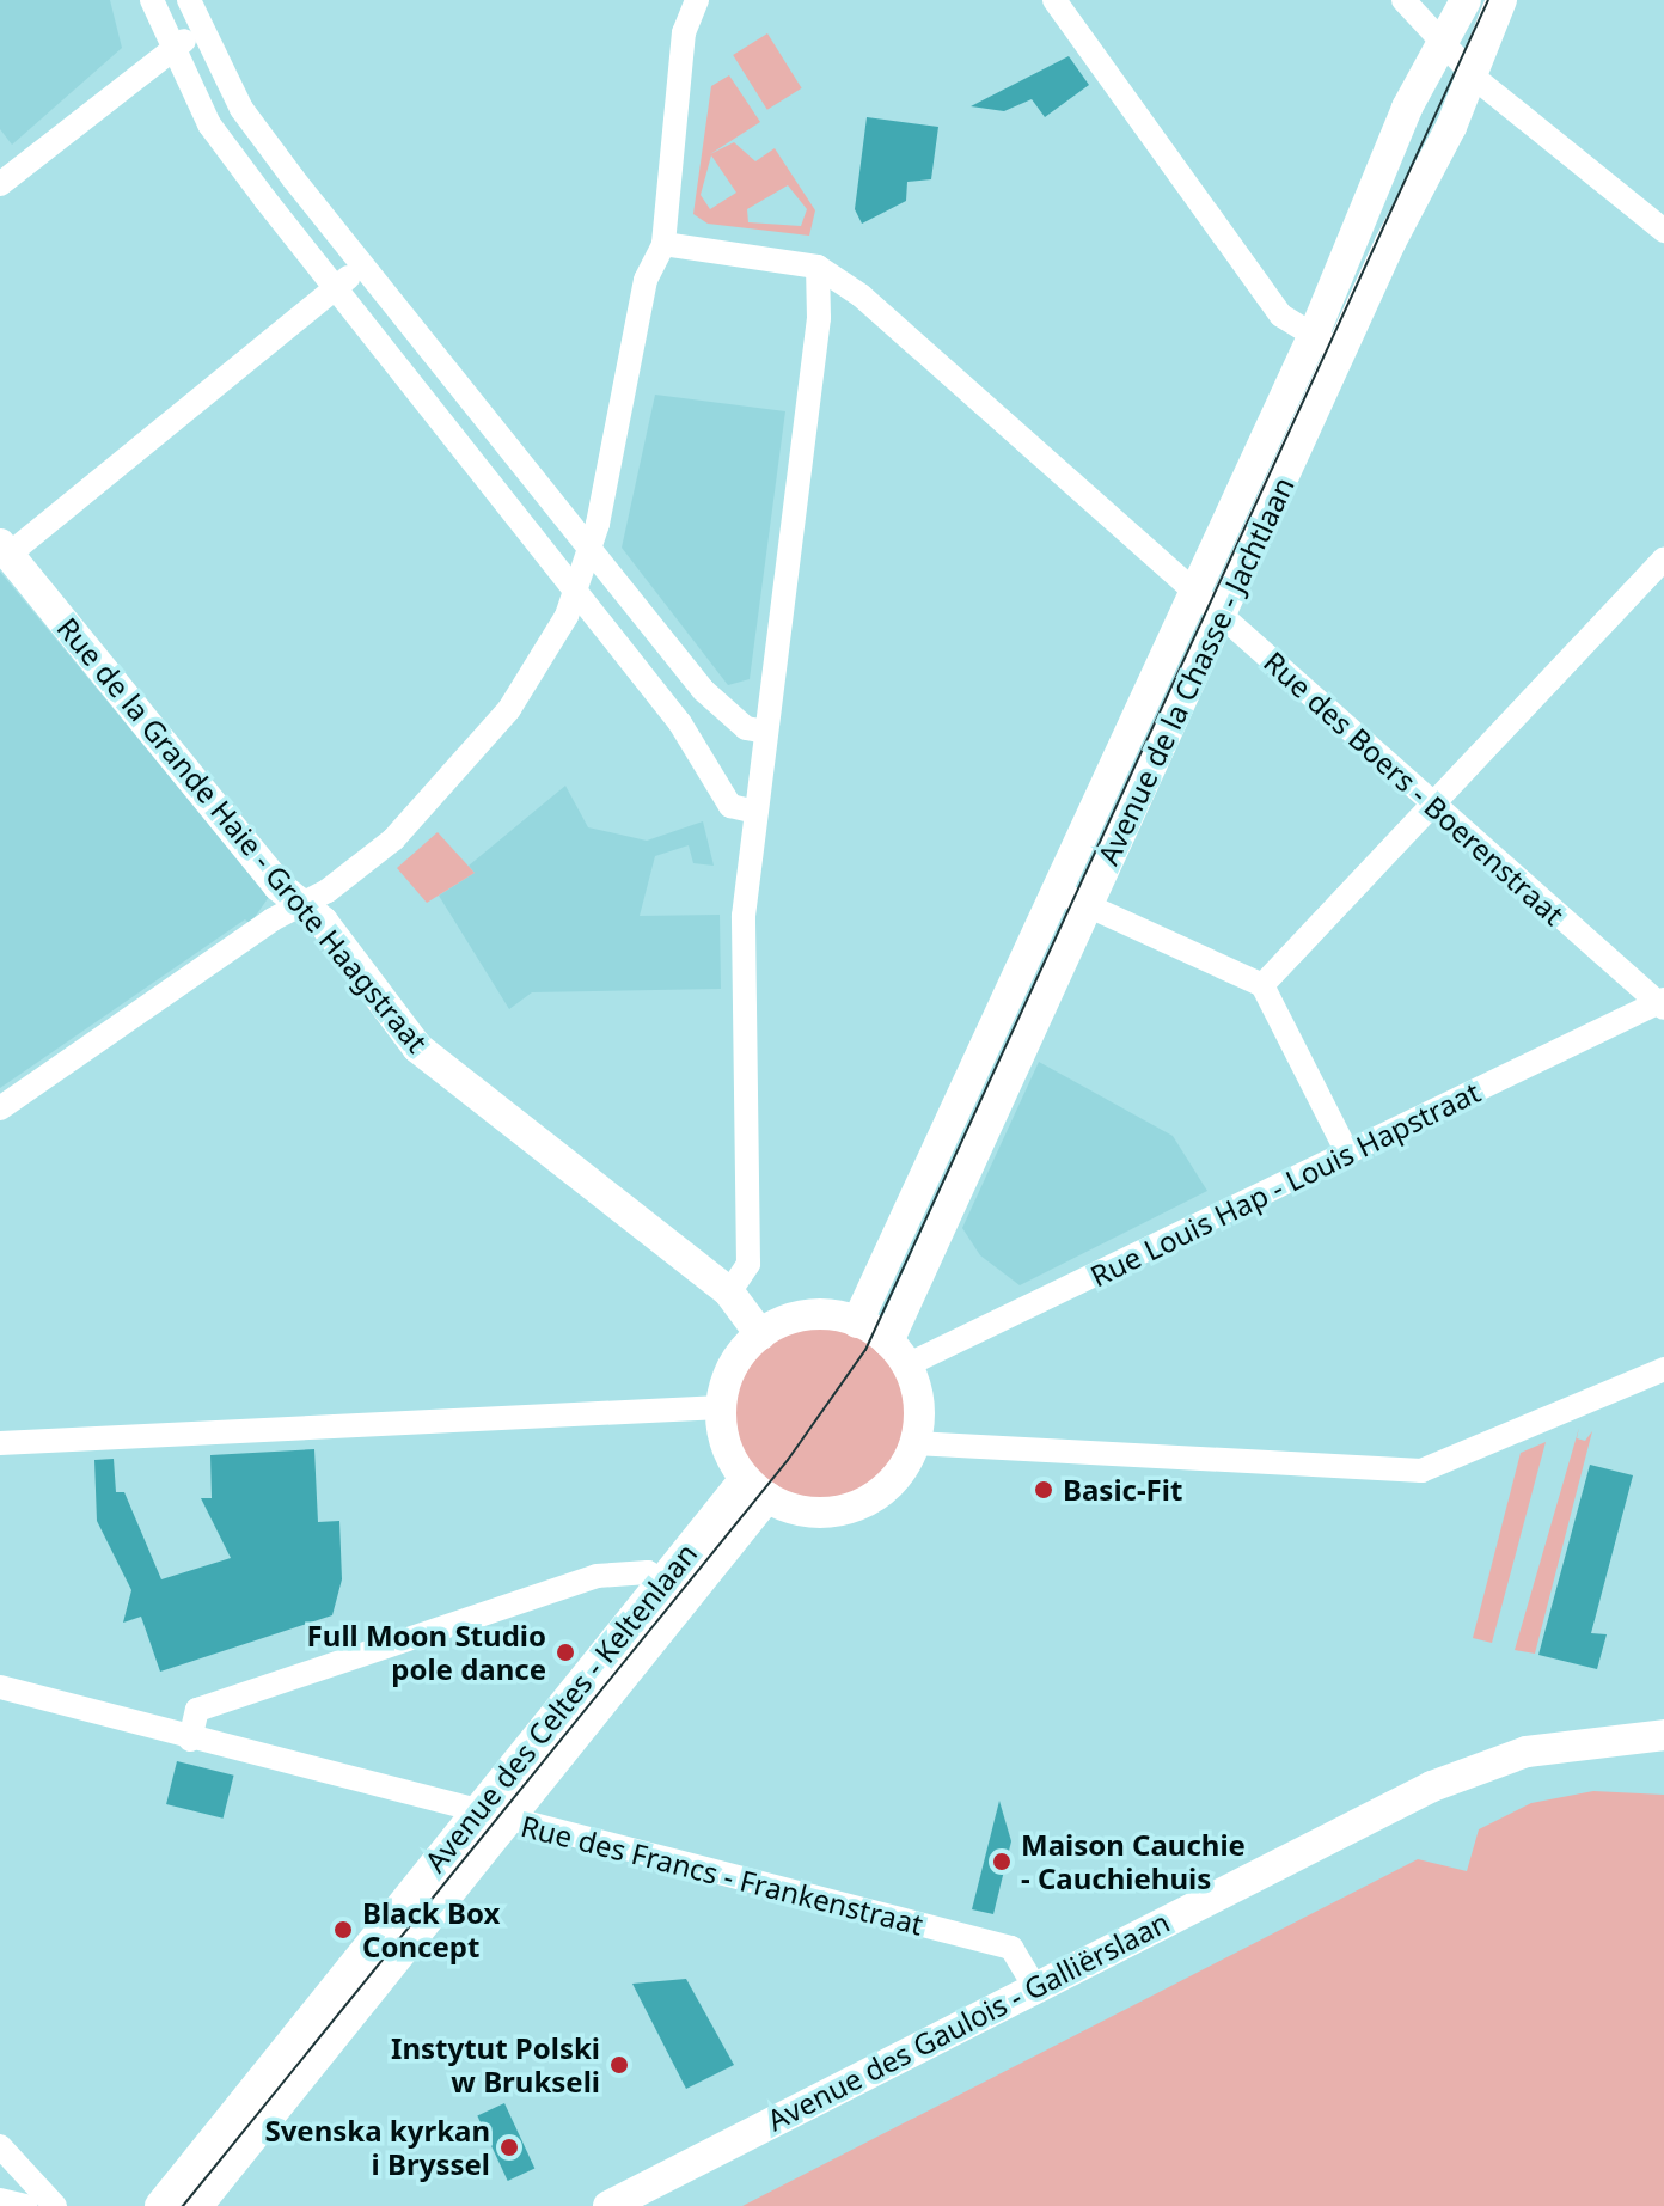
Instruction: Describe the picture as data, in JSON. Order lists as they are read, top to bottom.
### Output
{
  "streets": {
    "street": [
      "Avenue de la Chasse - Jachtlaan",
      "Rue des Boers - Boerenstraat",
      "Rue de la Grande Haie - Grote Haagstraat",
      "Rue Louis Hap - Louis Hapstraat",
      "Avenue des Celtes - Keltenlaan",
      "Rue des Francs - Frankenstraat",
      "Avenue des Gaulois - Galliërslaan"
    ]
  },
  "crossings": [
    ["Avenue de la Chasse - Jachtlaan", "Rue des Boers - Boerenstraat"],
    ["Avenue de la Chasse - Jachtlaan", "Rue de la Grande Haie - Grote Haagstraat"],
    ["Avenue de la Chasse - Jachtlaan", "Rue Louis Hap - Louis Hapstraat"],
    ["Avenue de la Chasse - Jachtlaan", "Avenue des Celtes - Keltenlaan"],
    ["Rue des Boers - Boerenstraat", "Rue Louis Hap - Louis Hapstraat"],
    ["Rue de la Grande Haie - Grote Haagstraat", "Rue Louis Hap - Louis Hapstraat"],
    ["Rue de la Grande Haie - Grote Haagstraat", "Avenue des Celtes - Keltenlaan"],
    ["Rue Louis Hap - Louis Hapstraat", "Avenue des Celtes - Keltenlaan"],
    ["Avenue des Celtes - Keltenlaan", "Rue des Francs - Frankenstraat"],
    ["Rue des Francs - Frankenstraat", "Avenue des Gaulois - Galliërslaan"]
  ],
  "places": [
    "Basic-Fit",
    "Full Moon Studio pole dance",
    "Maison Cauchie - Cauchiehuis",
    "Black Box Concept",
    "Instytut Polski w Brukseli",
    "Svenska kyrkan i Bryssel"
  ]
}
